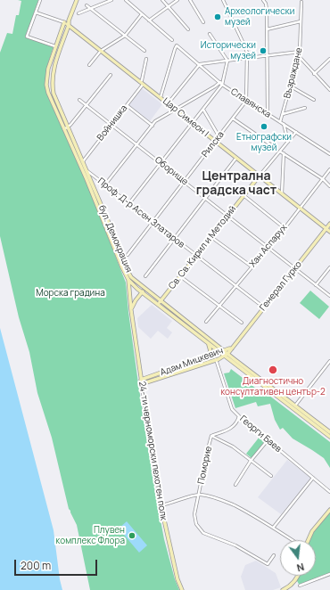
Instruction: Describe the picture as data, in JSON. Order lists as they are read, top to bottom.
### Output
{
  "streets": {
    "main road": [
      "Цар Симеон I",
      "бул. Демокрация",
      "Св. Св. Кирил и Методий",
      "Генерал Гурко",
      "Адам Мицкевич",
      "24-ти черноморски пехотен полк"
    ],
    "street": [
      "Възраждане",
      "Славянска",
      "Войнишка",
      "Рилска",
      "Оборище",
      "Проф. Д-р Асен Златаров",
      "Хан Аспарух",
      "Георги Баев",
      "Поморие"
    ]
  },
  "crossings": [
    ["Възраждане", "Славянска"],
    ["Славянска", "Цар Симеон I"],
    ["Славянска", "Рилска"],
    ["Славянска", "Св. Св. Кирил и Методий"],
    ["Цар Симеон I", "Войнишка"],
    ["Цар Симеон I", "Рилска"],
    ["Цар Симеон I", "бул. Демокрация"],
    ["Цар Симеон I", "Хан Аспарух"],
    ["Цар Симеон I", "Св. Св. Кирил и Методий"],
    ["Цар Симеон I", "Генерал Гурко"],
    ["Войнишка", "Оборище"],
    ["Войнишка", "бул. Демокрация"],
    ["Рилска", "Оборище"],
    ["Рилска", "Проф. Д-р Асен Златаров"],
    ["Оборище", "Хан Аспарух"],
    ["Оборище", "Св. Св. Кирил и Методий"],
    ["Оборище", "Генерал Гурко"],
    ["Проф. Д-р Асен Златаров", "бул. Демокрация"],
    ["Проф. Д-р Асен Златаров", "Хан Аспарух"],
    ["Проф. Д-р Асен Златаров", "Св. Св. Кирил и Методий"],
    ["Проф. Д-р Асен Златаров", "Генерал Гурко"],
    ["бул. Демокрация", "Св. Св. Кирил и Методий"],
    ["бул. Демокрация", "Адам Мицкевич"],
    ["бул. Демокрация", "24-ти черноморски пехотен полк"],
    ["Генерал Гурко", "Адам Мицкевич"],
    ["Адам Мицкевич", "Георги Баев"],
    ["Адам Мицкевич", "24-ти черноморски пехотен полк"],
    ["Георги Баев", "Поморие"]
  ],
  "districts": ["Централна градска част"],
  "parks": ["Морска градина"],
  "places": [
    "Археологически музей",
    "Исторически музей",
    "Етнографски музей",
    "Диагностично консултативен център-2",
    "Плувен комплекс Флора"
  ],
  "scale_bar": "200 m",
  "north": "bottom"
}
